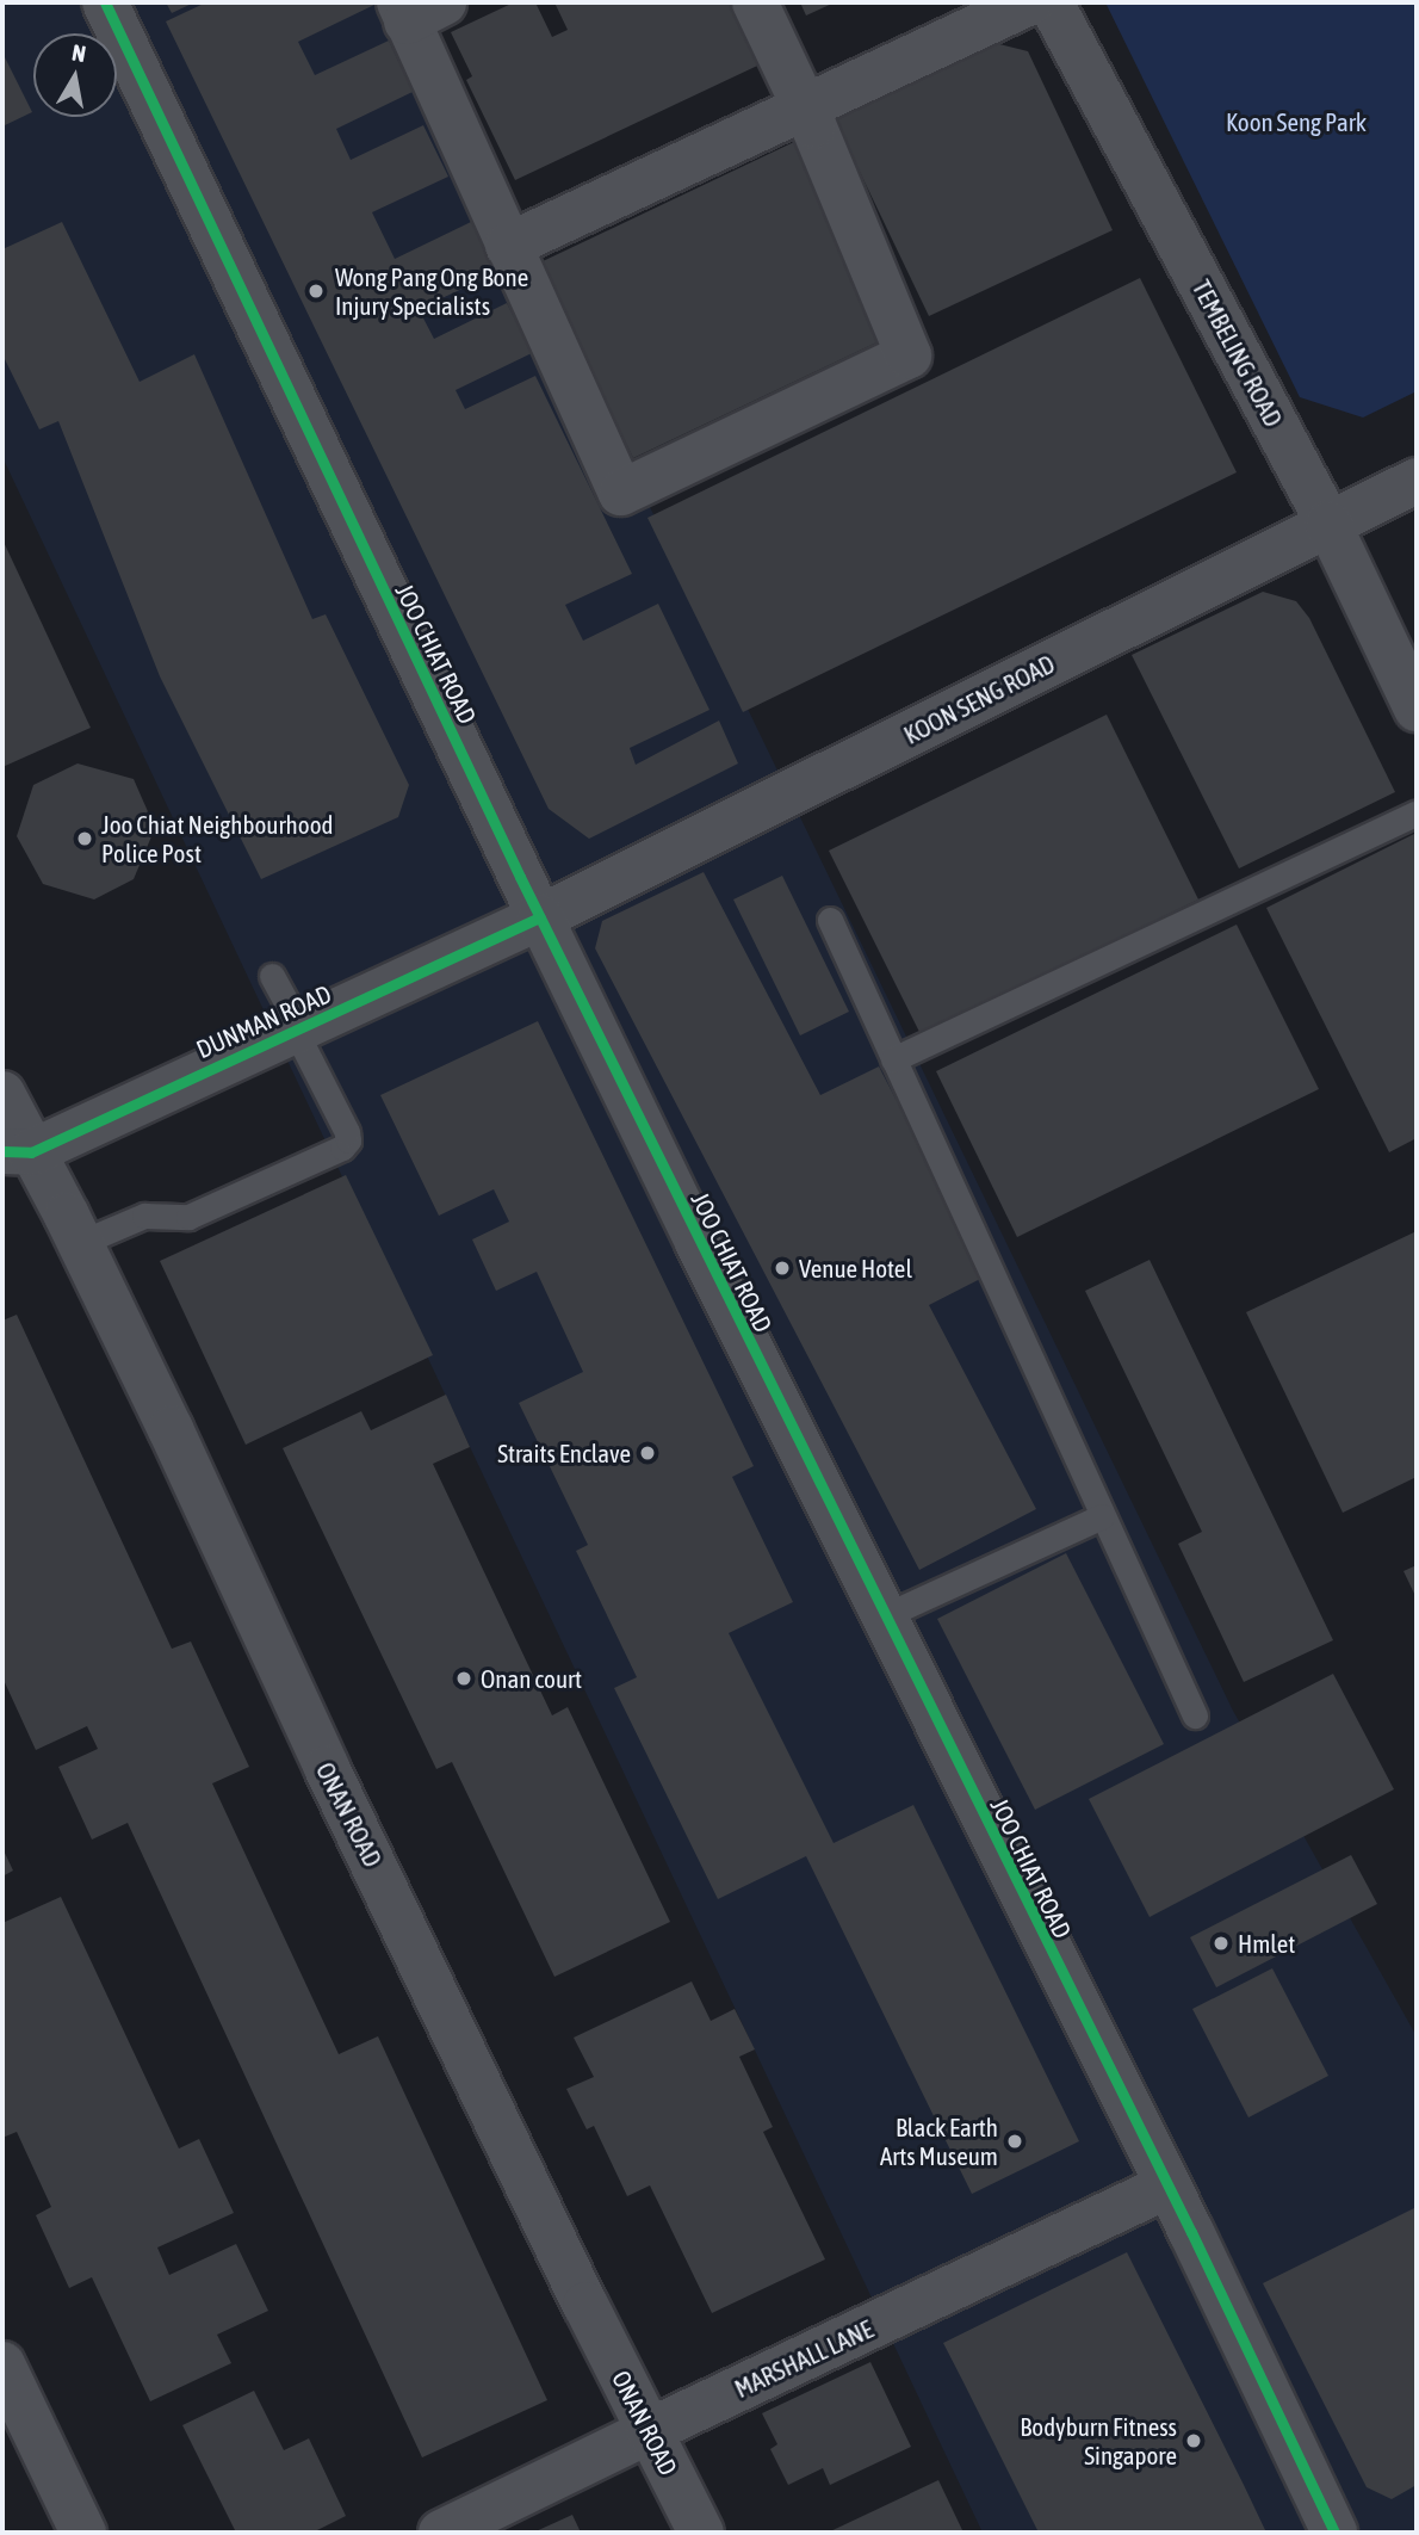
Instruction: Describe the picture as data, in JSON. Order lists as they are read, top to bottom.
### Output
{
  "streets": {
    "street": [
      "TEMBELING ROAD",
      "JOO CHIAT ROAD",
      "KOON SENG ROAD",
      "DUNMAN ROAD",
      "ONAN ROAD",
      "MARSHALL LANE"
    ]
  },
  "crossings": [
    ["TEMBELING ROAD", "KOON SENG ROAD"],
    ["JOO CHIAT ROAD", "KOON SENG ROAD"],
    ["JOO CHIAT ROAD", "DUNMAN ROAD"],
    ["JOO CHIAT ROAD", "MARSHALL LANE"],
    ["KOON SENG ROAD", "DUNMAN ROAD"],
    ["DUNMAN ROAD", "ONAN ROAD"],
    ["ONAN ROAD", "MARSHALL LANE"]
  ],
  "parks": ["Koon Seng Park"],
  "places": [
    "Wong Pang Ong Bone Injury Specialists",
    "Joo Chiat Neighbourhood Police Post",
    "Venue Hotel",
    "Straits Enclave",
    "Onan court",
    "Hmlet",
    "Black Earth Arts Museum",
    "Bodyburn Fitness Singapore"
  ],
  "north": "top"
}
